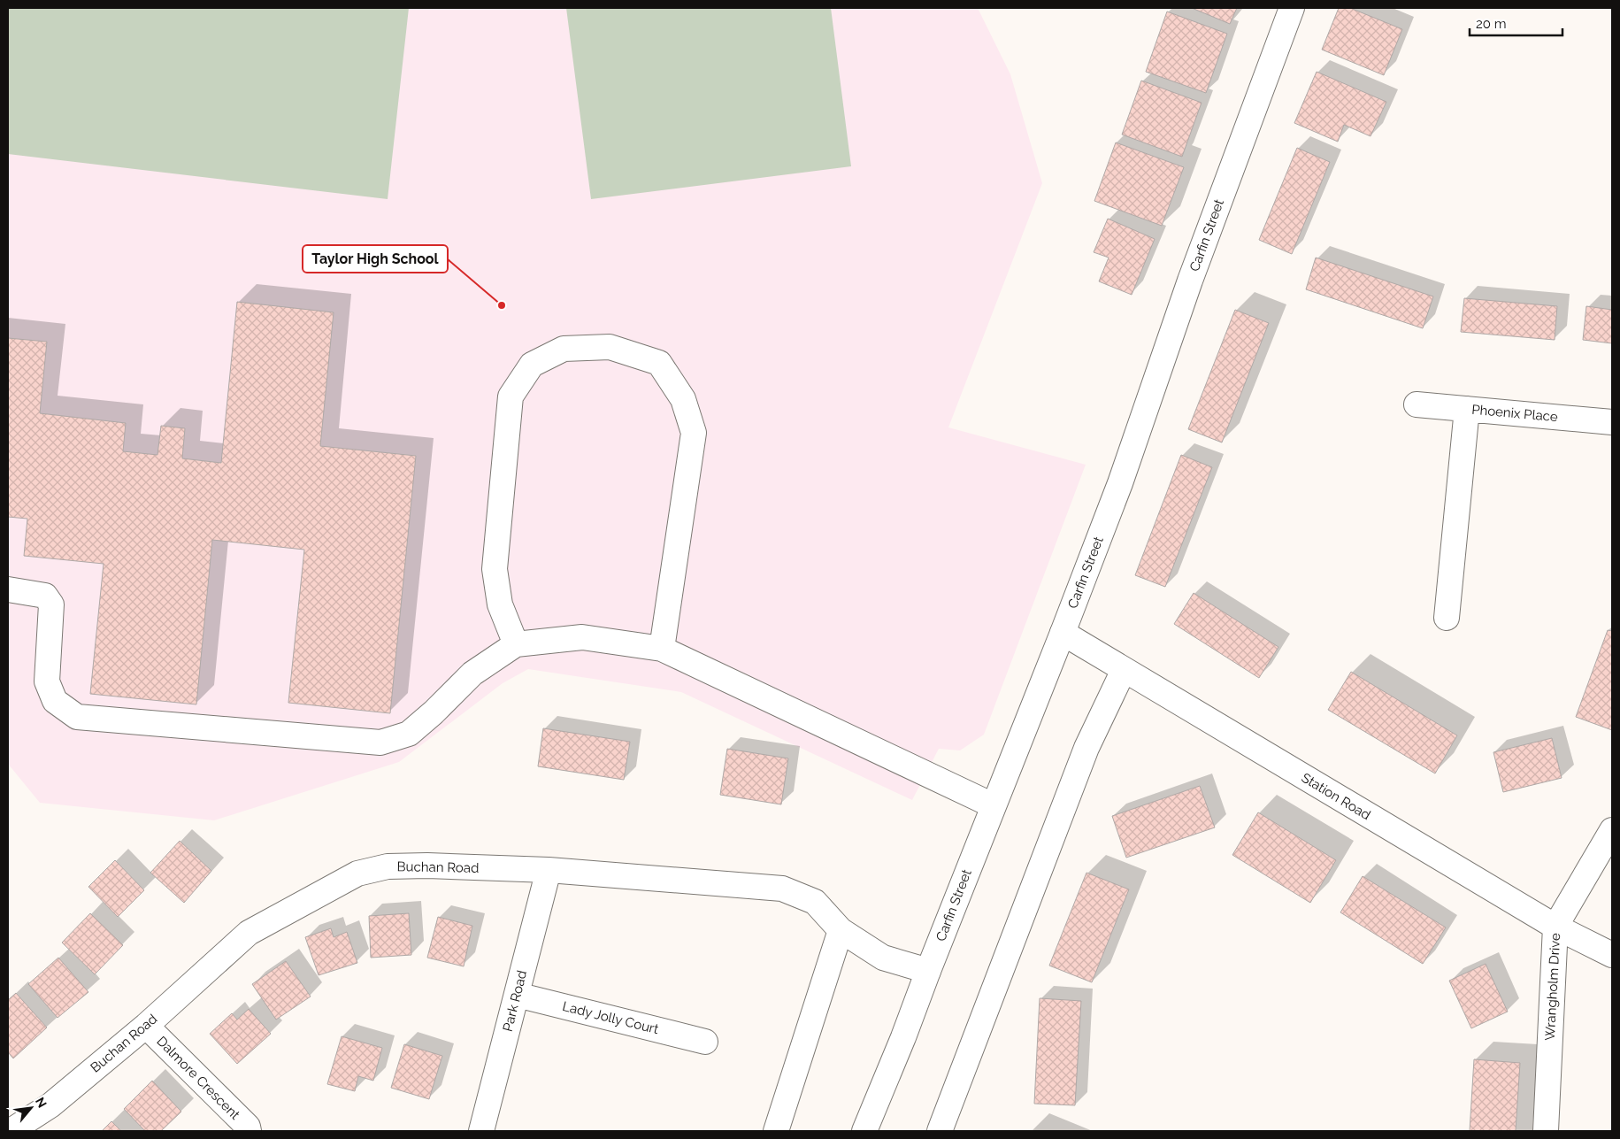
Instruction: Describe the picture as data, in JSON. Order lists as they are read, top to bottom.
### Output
{
  "streets": {
    "street": [
      "Carfin Street",
      "Phoenix Place",
      "Station Road",
      "Buchan Road",
      "Wrangholm Drive",
      "Park Road",
      "Lady Jolly Court",
      "Dalmore Crescent"
    ]
  },
  "crossings": [
    ["Carfin Street", "Station Road"],
    ["Carfin Street", "Buchan Road"],
    ["Station Road", "Wrangholm Drive"],
    ["Buchan Road", "Park Road"],
    ["Buchan Road", "Dalmore Crescent"],
    ["Park Road", "Lady Jolly Court"]
  ],
  "places": ["Taylor High School"],
  "scale_bar": "20 m",
  "north": "top right"
}
